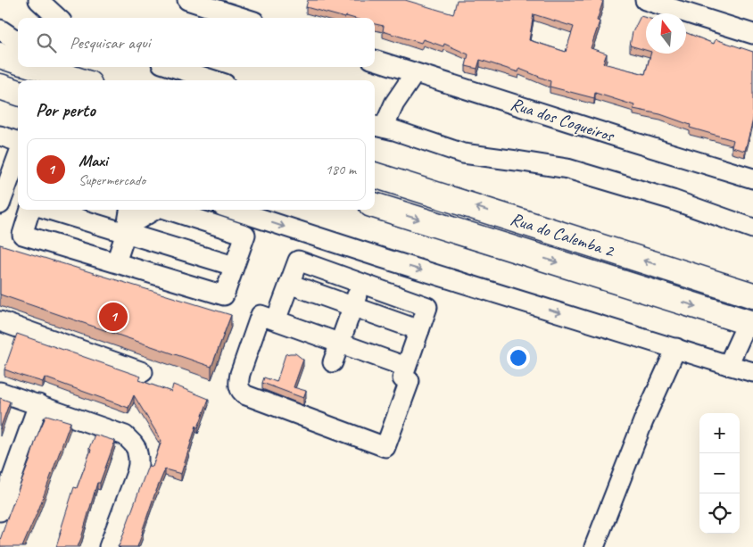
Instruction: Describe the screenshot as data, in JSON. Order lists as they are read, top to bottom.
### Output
{
  "streets": {
    "main road": ["Rua do Calemba 2"],
    "street": ["Rua dos Coqueiros"]
  },
  "north": "top",
  "page": {
    "search": "Pesquisar aqui",
    "heading": "Por perto",
    "list": [
      {
        "mark": "1",
        "name": "Maxi",
        "note": "Supermercado",
        "value": "180 m"
      }
    ],
    "pins": "1",
    "map_buttons": ["+", "−"]
  }
}
